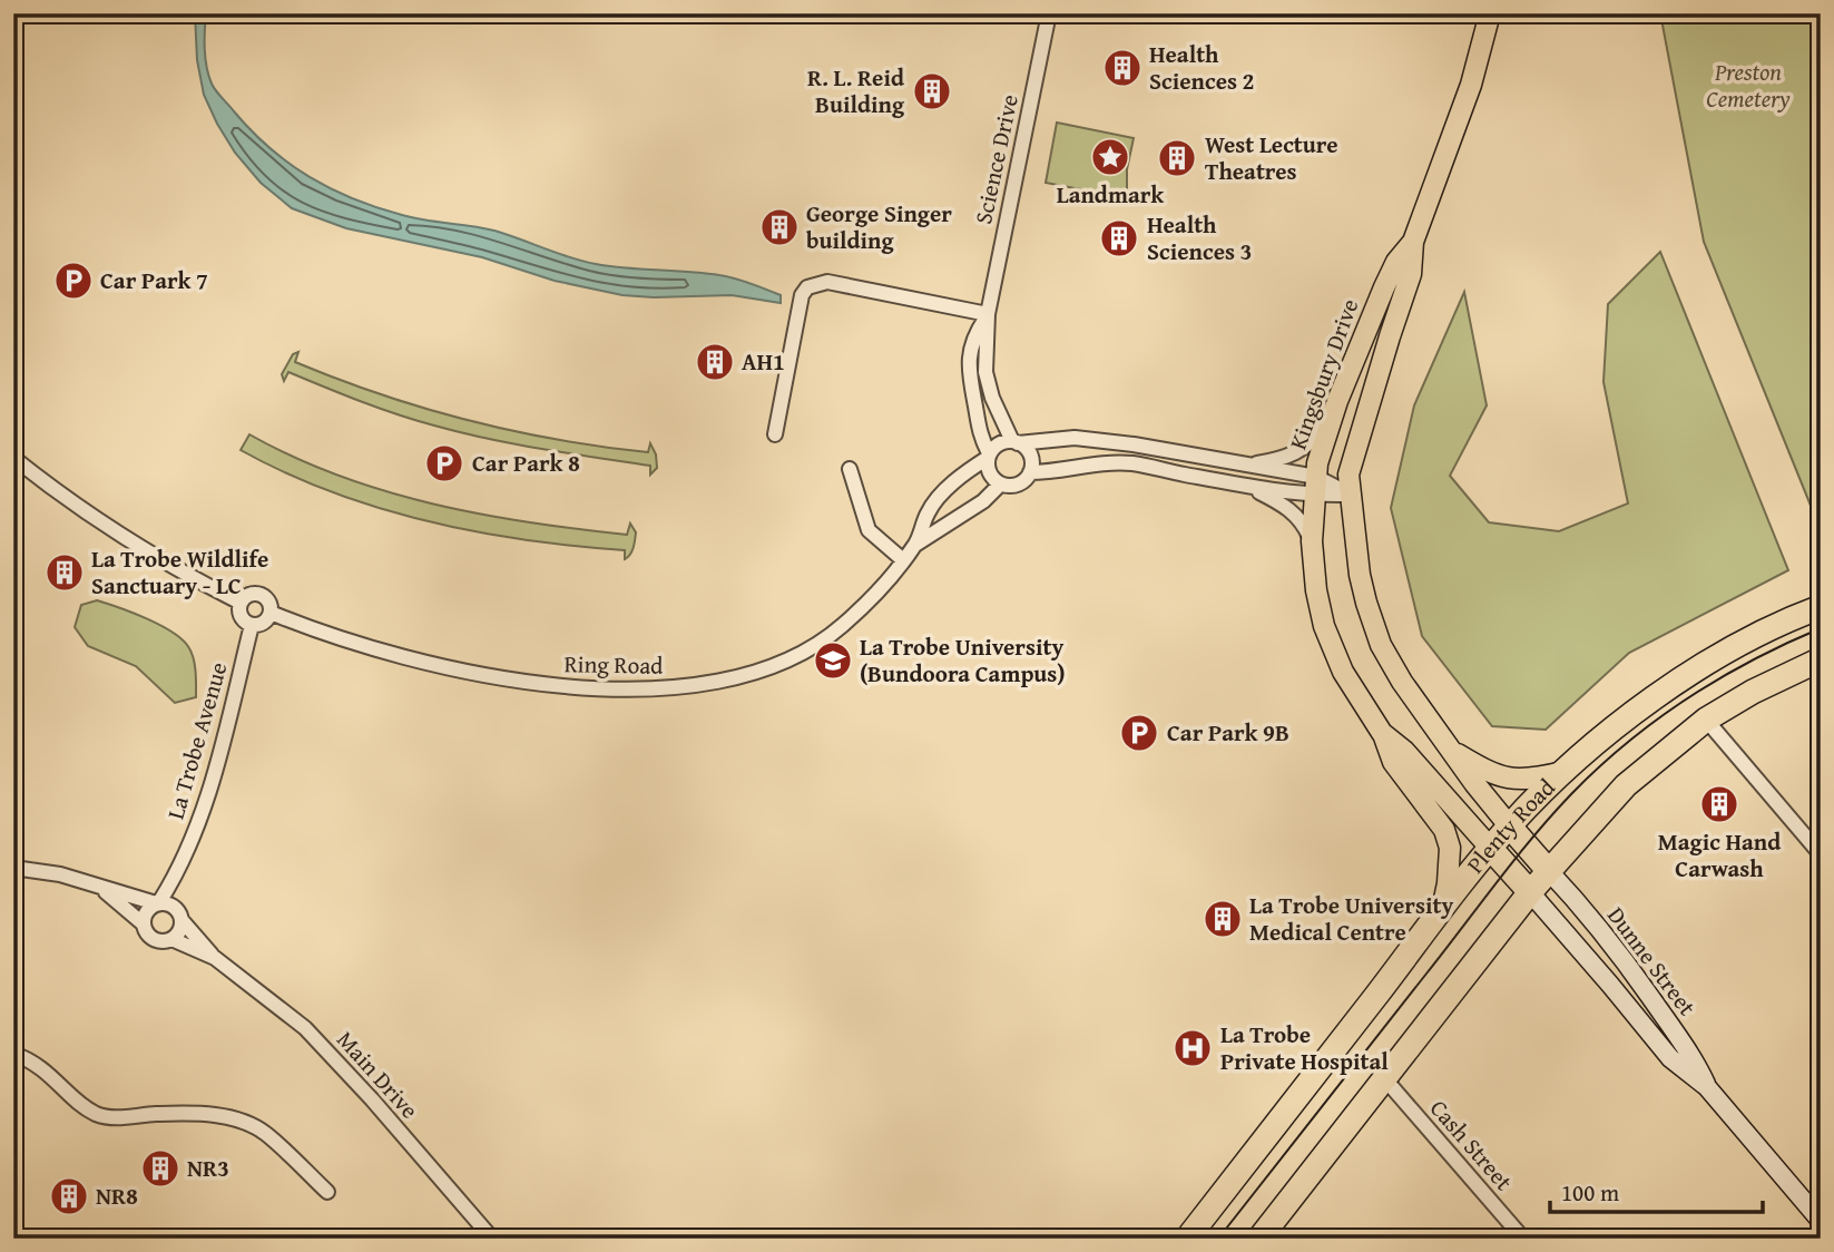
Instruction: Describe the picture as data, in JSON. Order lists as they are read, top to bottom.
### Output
{
  "streets": {
    "highway": ["Plenty Road"],
    "main road": ["Kingsbury Drive", "Dunne Street"],
    "street": [
      "Science Drive",
      "Ring Road",
      "La Trobe Avenue",
      "Main Drive",
      "Cash Street"
    ]
  },
  "crossings": [
    ["Science Drive", "Ring Road"],
    ["Kingsbury Drive", "Plenty Road"],
    ["Ring Road", "La Trobe Avenue"],
    ["La Trobe Avenue", "Main Drive"]
  ],
  "parks": ["Preston Cemetery"],
  "places": {
    "building": [
      "Health Sciences 2",
      "R. L. Reid Building",
      "West Lecture Theatres",
      "George Singer building",
      "Health Sciences 3",
      "AH1",
      "La Trobe Wildlife Sanctuary - LC",
      "Magic Hand Carwash",
      "La Trobe University Medical Centre",
      "NR3",
      "NR8"
    ],
    "place": ["Landmark"],
    "parking": ["Car Park 7", "Car Park 8", "Car Park 9B"],
    "school or university": ["La Trobe University (Bundoora Campus)"],
    "hospital": ["La Trobe Private Hospital"]
  },
  "scale_bar": "100 m"
}
